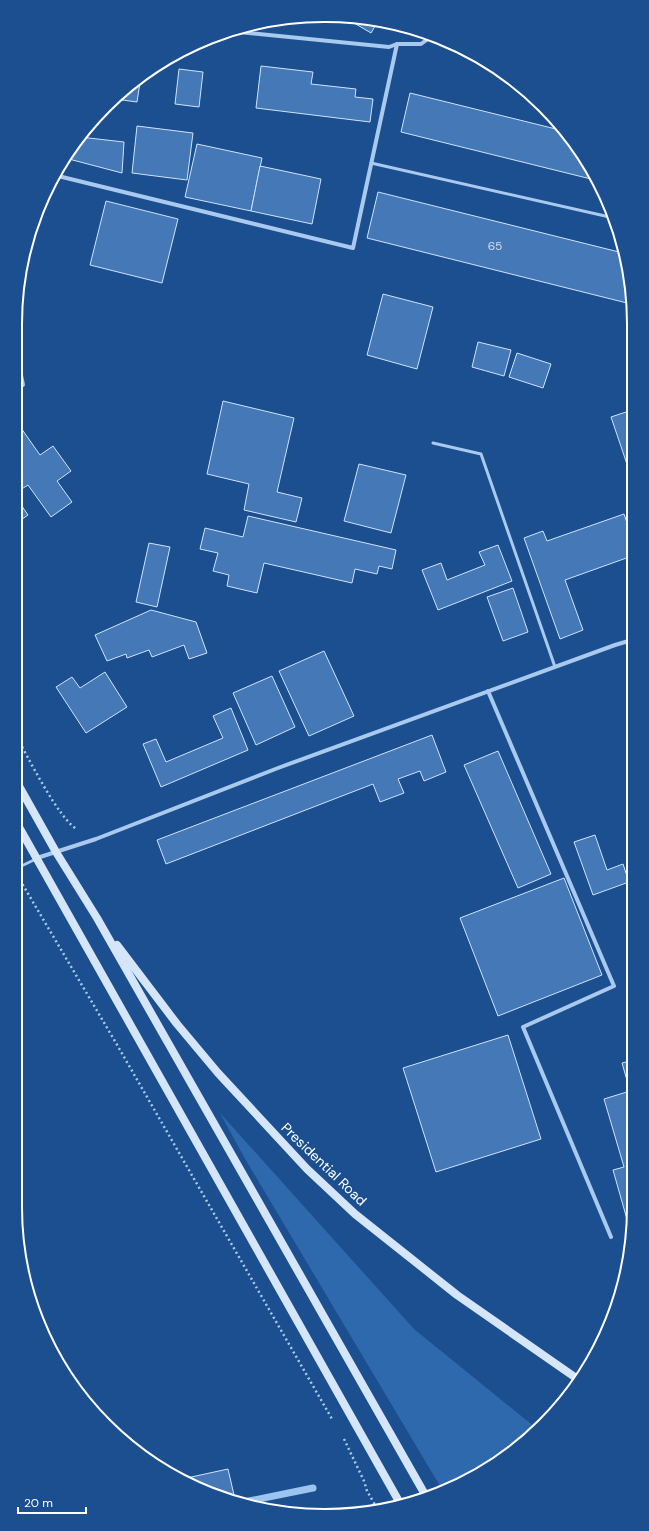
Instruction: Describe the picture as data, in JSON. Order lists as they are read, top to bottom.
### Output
{
  "streets": {
    "main road": ["Presidential Road"]
  },
  "house_numbers": ["65"],
  "scale_bar": "20 m"
}
